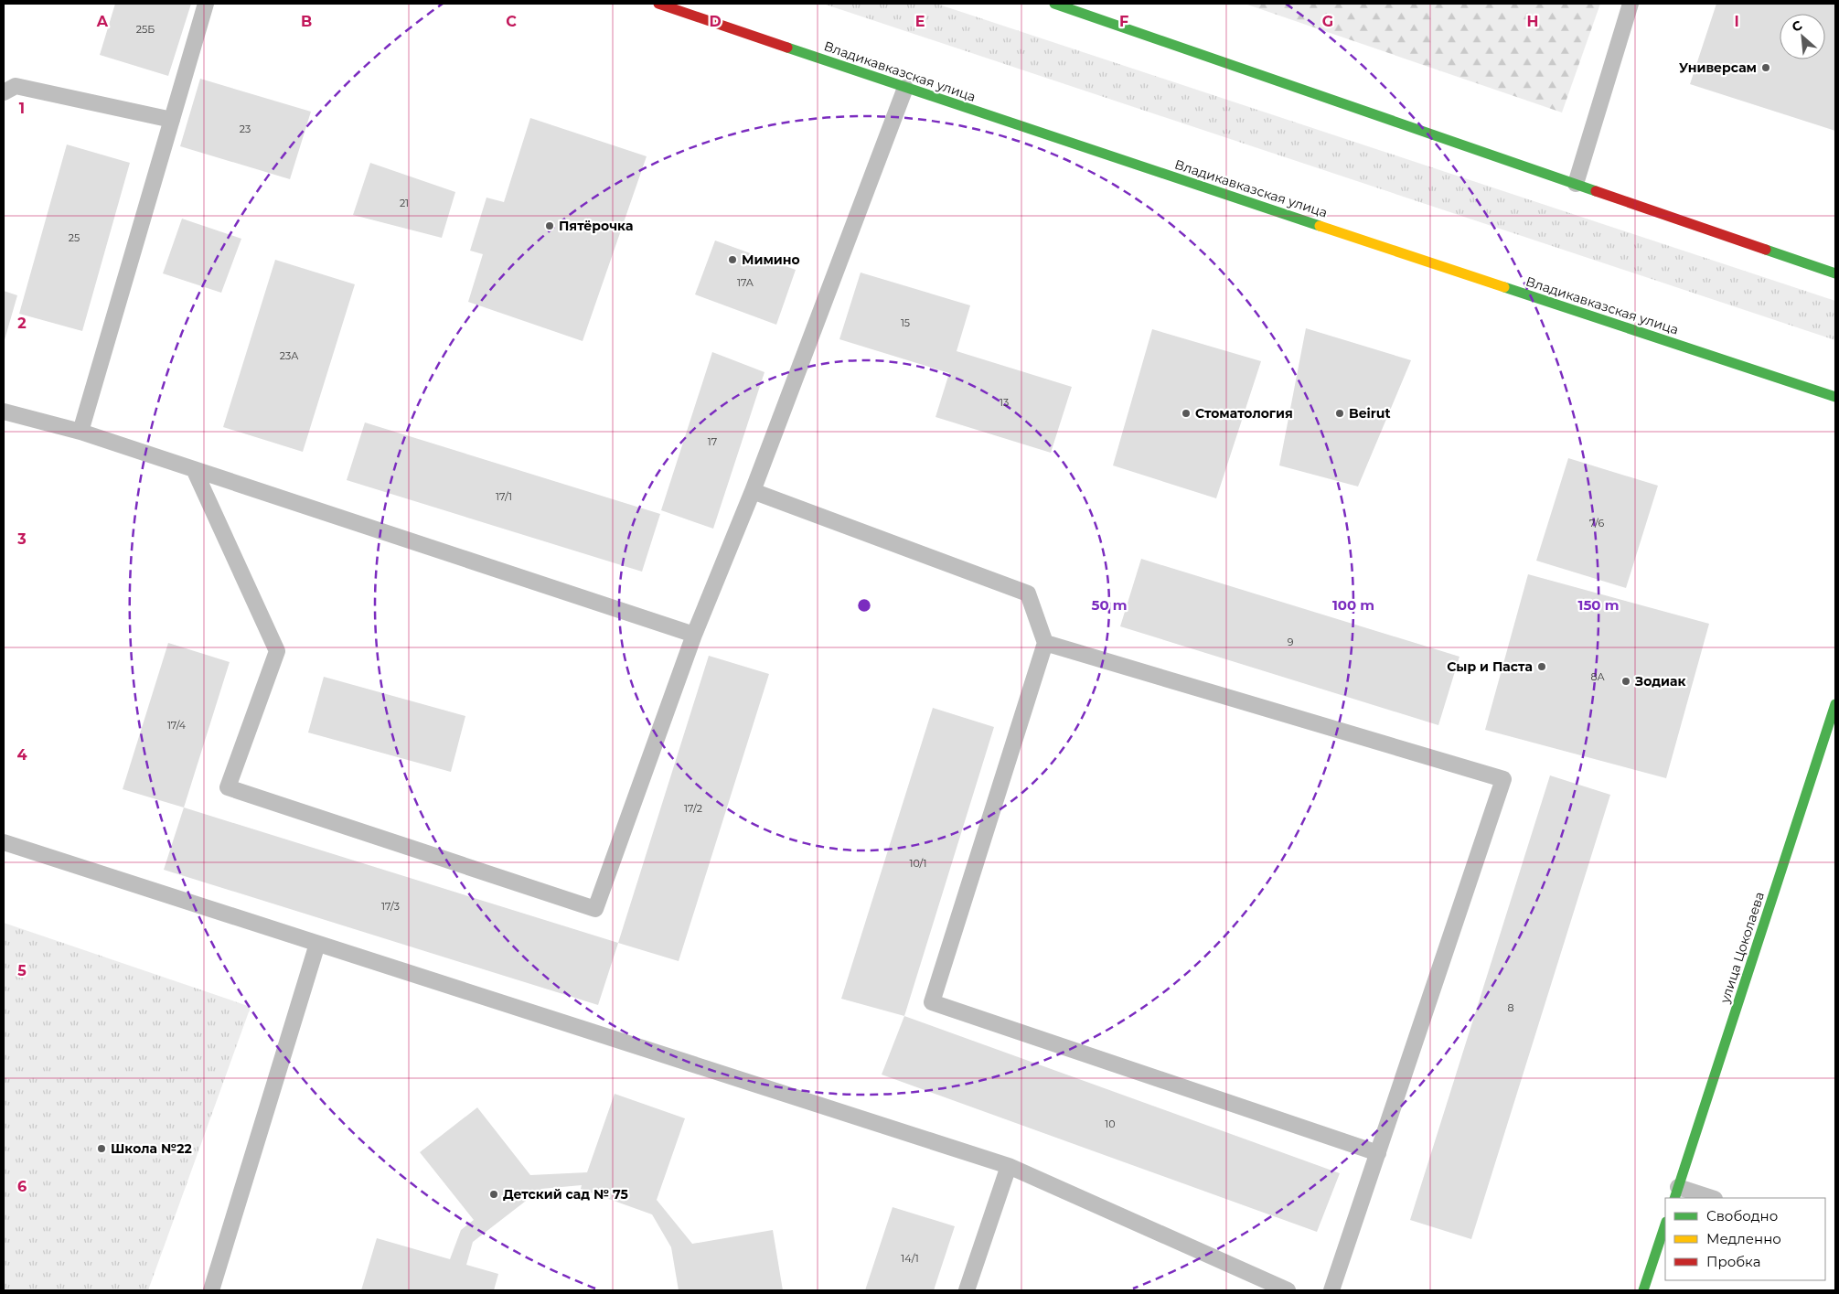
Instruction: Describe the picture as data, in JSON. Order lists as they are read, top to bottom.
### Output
{
  "streets": {
    "main road": ["Владикавказская улица", "улица Цоколаева"]
  },
  "places": [
    "Универсам",
    "Пятёрочка",
    "Мимино",
    "Стоматология",
    "Beirut",
    "Сыр и Паста",
    "Зодиак",
    "Школа №22",
    "Детский сад № 75"
  ],
  "house_numbers": [
    "25Б",
    "23",
    "21",
    "25",
    "17А",
    "15",
    "23А",
    "13",
    "17",
    "17/1",
    "7/6",
    "9",
    "8А",
    "17/4",
    "17/2",
    "10/1",
    "17/3",
    "8",
    "10",
    "14/1"
  ],
  "legend": ["Свободно", "Медленно", "Пробка"],
  "north": "top left",
  "grid": {
    "columns": [
      "A",
      "B",
      "C",
      "D",
      "E",
      "F",
      "G",
      "H",
      "I"
    ],
    "rows": [
      "1",
      "2",
      "3",
      "4",
      "5",
      "6"
    ]
  },
  "rings": ["50 m", "100 m", "150 m"]
}
